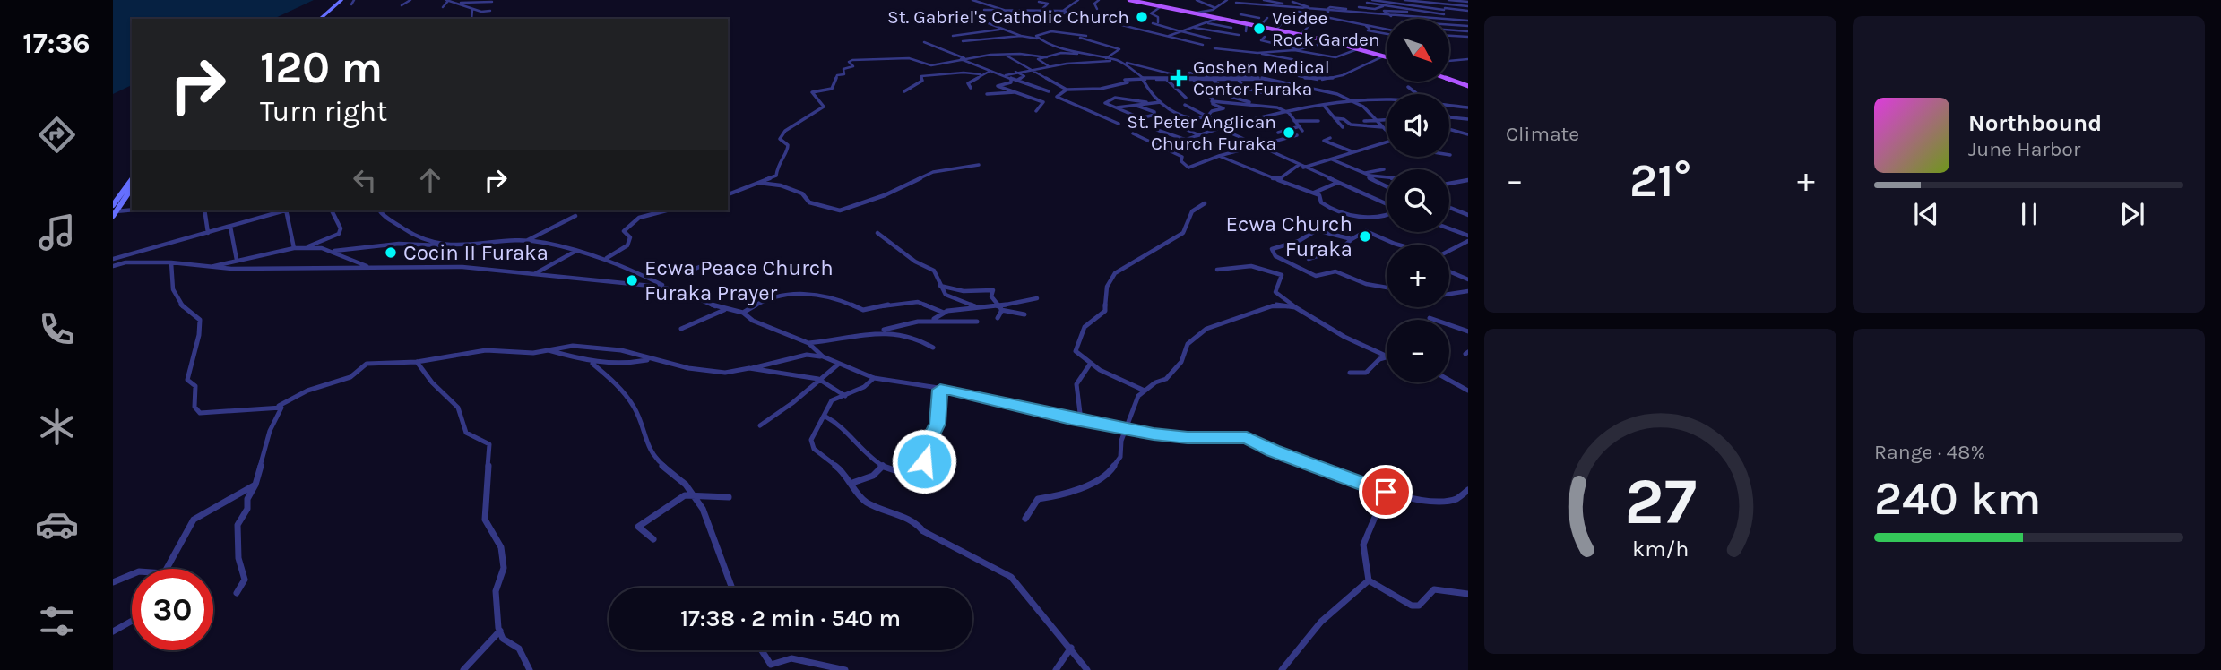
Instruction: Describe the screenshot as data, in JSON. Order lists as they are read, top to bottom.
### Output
{
  "places": {
    "other": [
      "St. Gabriel's Catholic Church",
      "Veidee Rock Garden",
      "St. Peter Anglican Church Furaka",
      "Ecwa Church Furaka",
      "Cocin II Furaka",
      "Ecwa Peace Church Furaka Prayer"
    ],
    "health": ["Goshen Medical Center Furaka"]
  },
  "north": "bottom right",
  "page": {
    "tabs": "17:36",
    "tile": [
      "Climate",
      ["Range · 48%", "240 km"]
    ],
    "map_buttons": ["+", "−"],
    "turn": ["120 m", "Turn right"],
    "song": ["Northbound", "June Harbor"],
    "heat": ["−", "21°", "+"],
    "limit": "30",
    "trip": "17:38 · 2 min · 540 m",
    "gauge": ["27", "km/h"]
  }
}
